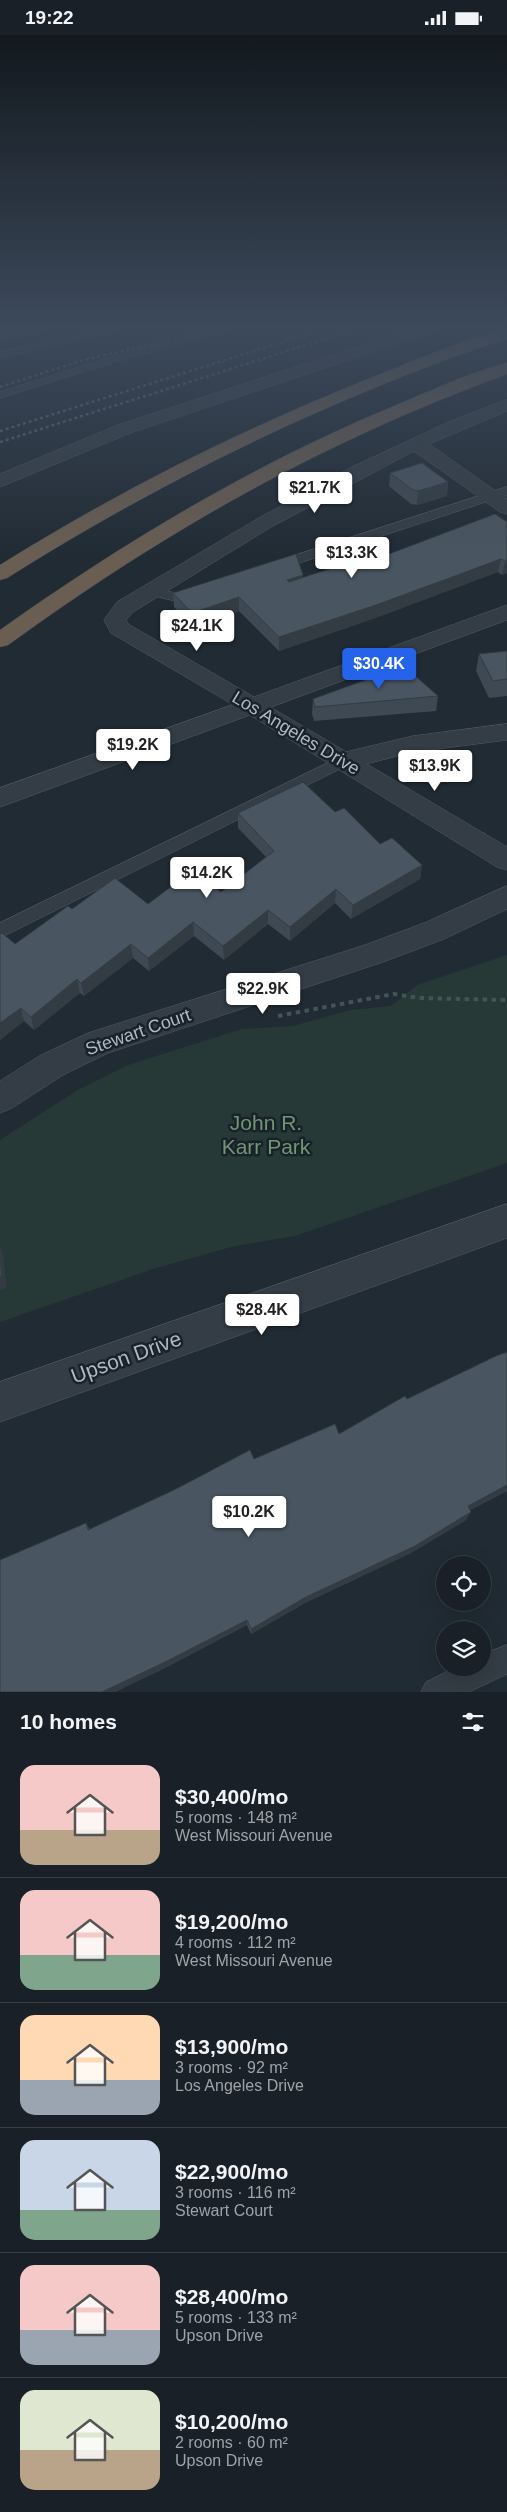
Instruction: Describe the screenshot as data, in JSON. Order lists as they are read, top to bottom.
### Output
{
  "streets": {
    "street": ["Los Angeles Drive", "Stewart Court", "Upson Drive"]
  },
  "parks": ["John R. Karr Park"],
  "page": {
    "status": "19:22",
    "price": [
      "$21.7K",
      "$13.3K",
      "$24.1K",
      "$30.4K",
      "$19.2K",
      "$13.9K",
      "$14.2K",
      "$22.9K",
      "$28.4K",
      "$10.2K"
    ],
    "heading": "10 homes",
    "list": [
      {
        "name": "$30,400/mo",
        "note": "5 rooms · 148 m² · West Missouri Avenue"
      },
      {
        "name": "$19,200/mo",
        "note": "4 rooms · 112 m² · West Missouri Avenue"
      },
      {
        "name": "$13,900/mo",
        "note": "3 rooms · 92 m² · Los Angeles Drive"
      },
      {
        "name": "$22,900/mo",
        "note": "3 rooms · 116 m² · Stewart Court"
      },
      {
        "name": "$28,400/mo",
        "note": "5 rooms · 133 m² · Upson Drive"
      },
      {
        "name": "$10,200/mo",
        "note": "2 rooms · 60 m² · Upson Drive"
      }
    ]
  }
}
